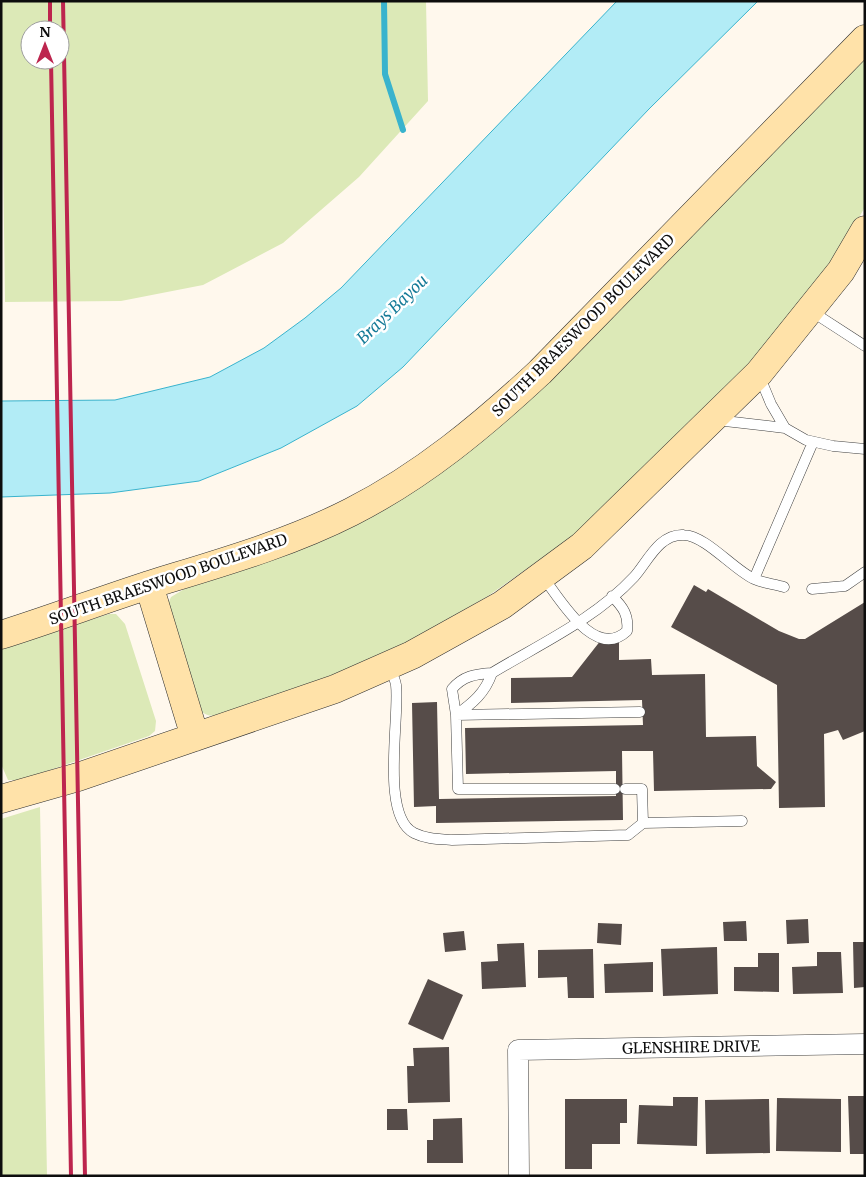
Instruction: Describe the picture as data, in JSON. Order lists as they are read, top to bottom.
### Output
{
  "streets": {
    "main road": ["SOUTH BRAESWOOD BOULEVARD"],
    "street": ["GLENSHIRE DRIVE"]
  },
  "water": ["Brays Bayou"],
  "north": "top"
}
